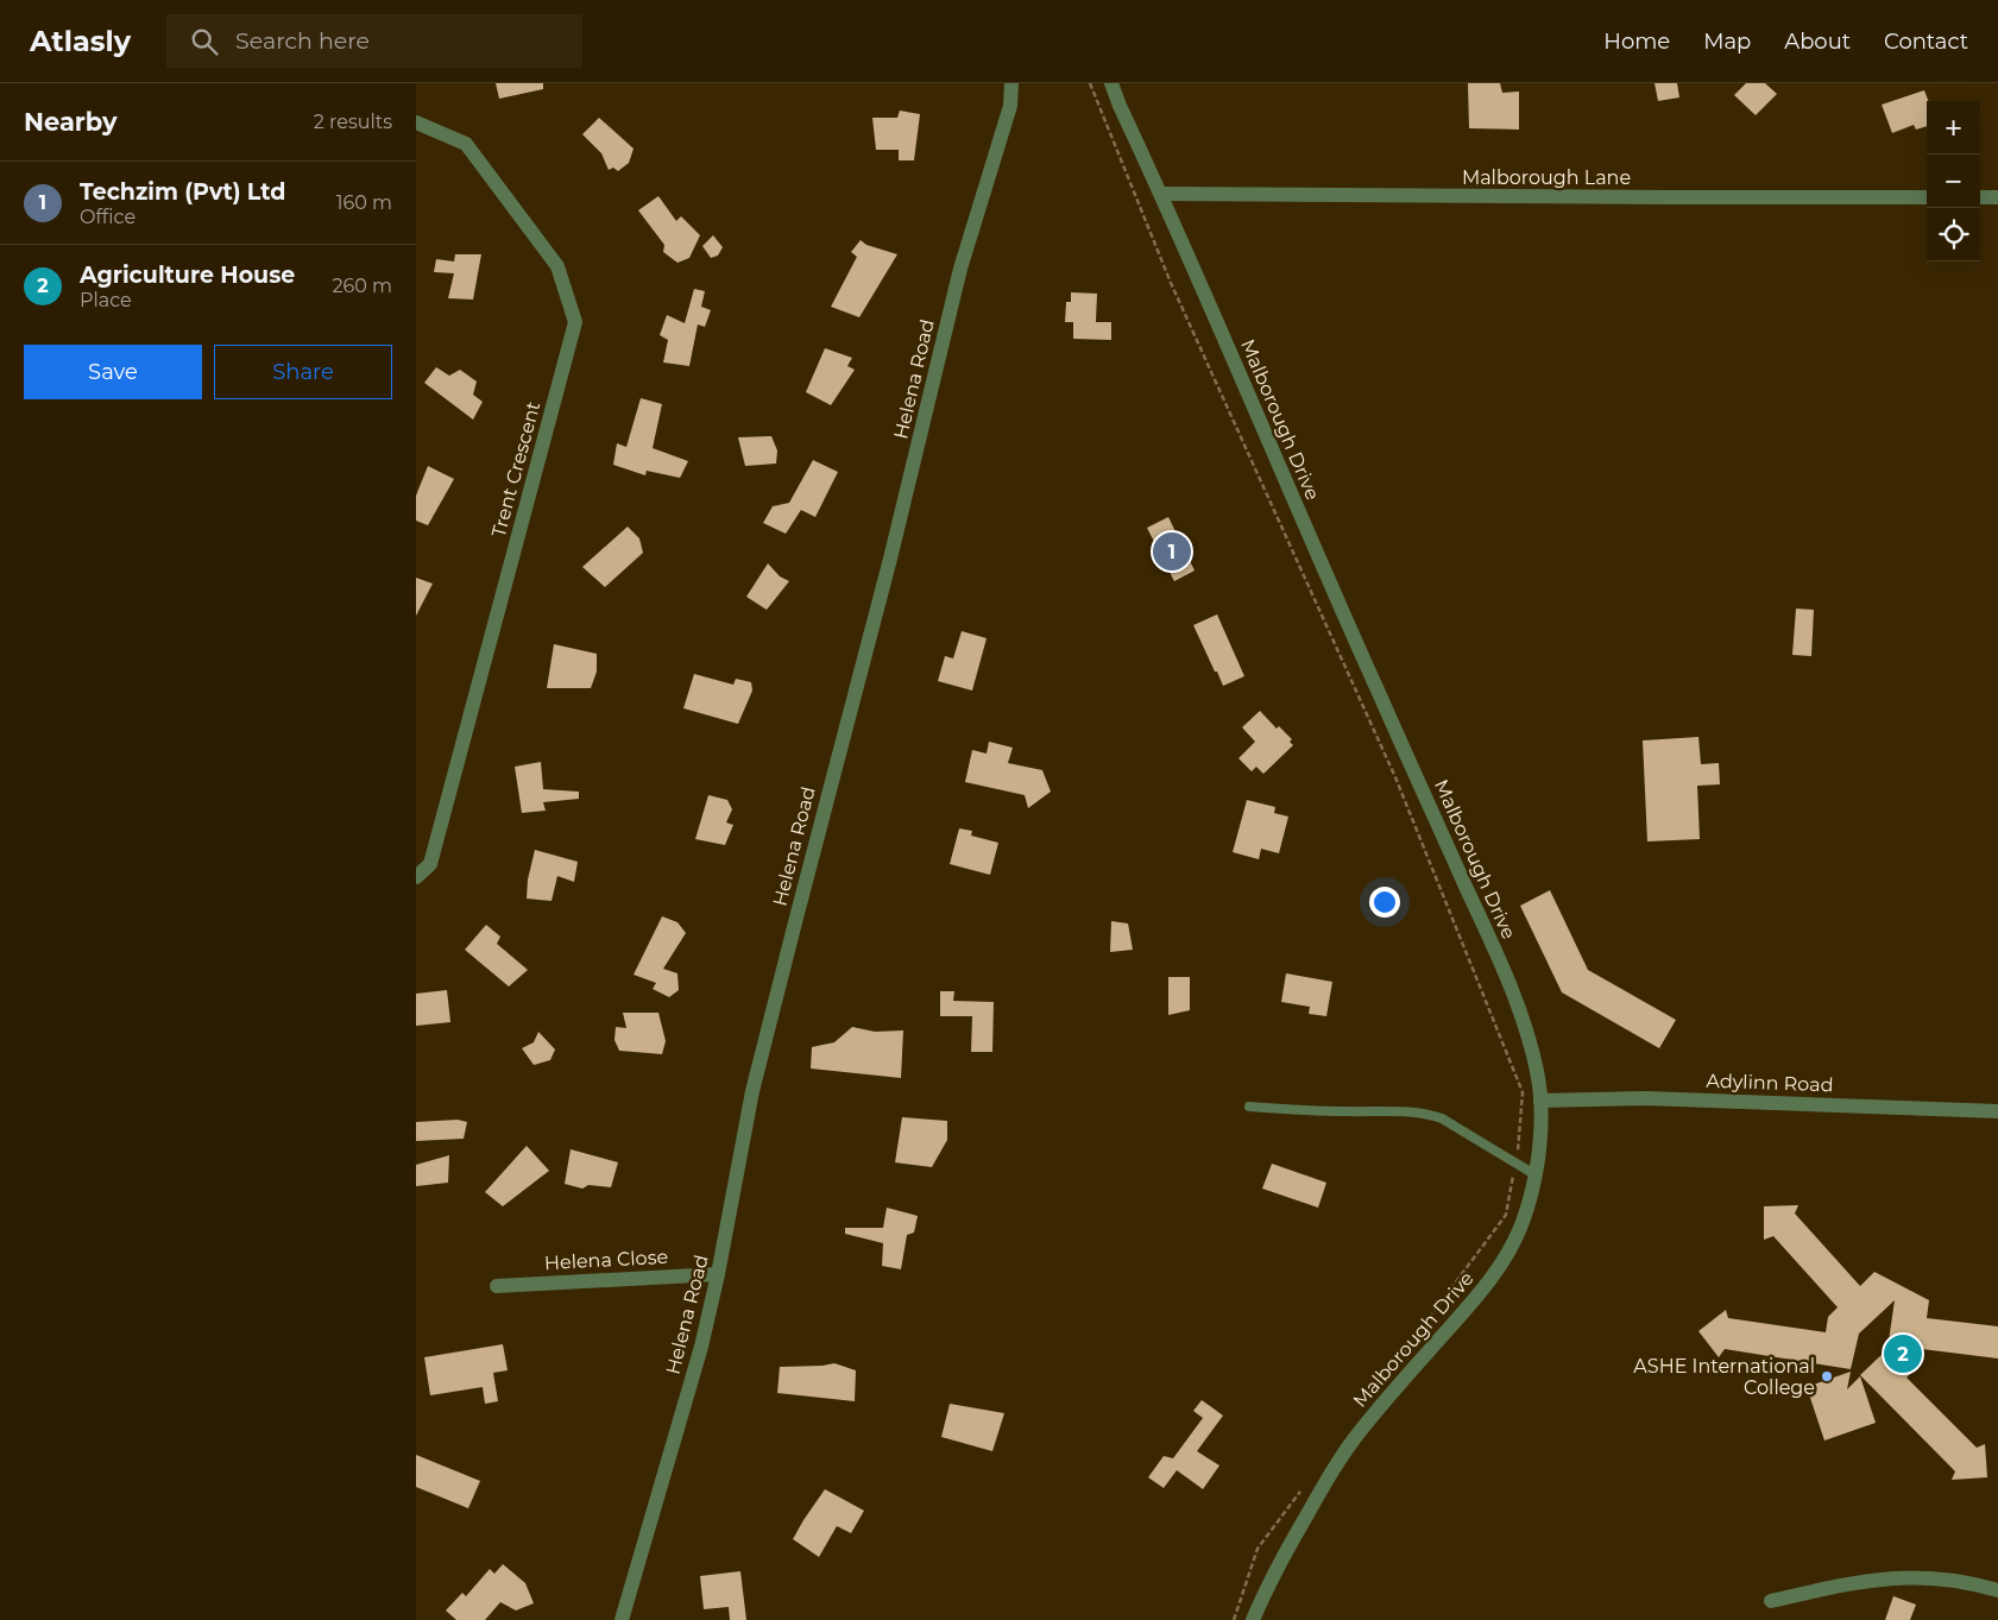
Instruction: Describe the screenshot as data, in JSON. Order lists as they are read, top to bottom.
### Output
{
  "streets": {
    "street": [
      "Malborough Lane",
      "Helena Road",
      "Malborough Drive",
      "Trent Crescent",
      "Adylinn Road",
      "Helena Close"
    ]
  },
  "crossings": [
    ["Malborough Lane", "Malborough Drive"],
    ["Helena Road", "Helena Close"],
    ["Malborough Drive", "Adylinn Road"]
  ],
  "places": ["ASHE International College"],
  "page": {
    "header": "Atlasly",
    "search": "Search here",
    "nav": [
      "Home",
      "Map",
      "About",
      "Contact"
    ],
    "heading": ["Nearby", "2 results"],
    "map_buttons": ["+", "−"],
    "list": [
      {
        "mark": "1",
        "name": "Techzim (Pvt) Ltd",
        "note": "Office",
        "value": "160 m"
      },
      {
        "mark": "2",
        "name": "Agriculture House",
        "note": "Place",
        "value": "260 m"
      }
    ],
    "buttons": ["Save", "Share"],
    "pins": ["1", "2"]
  }
}
